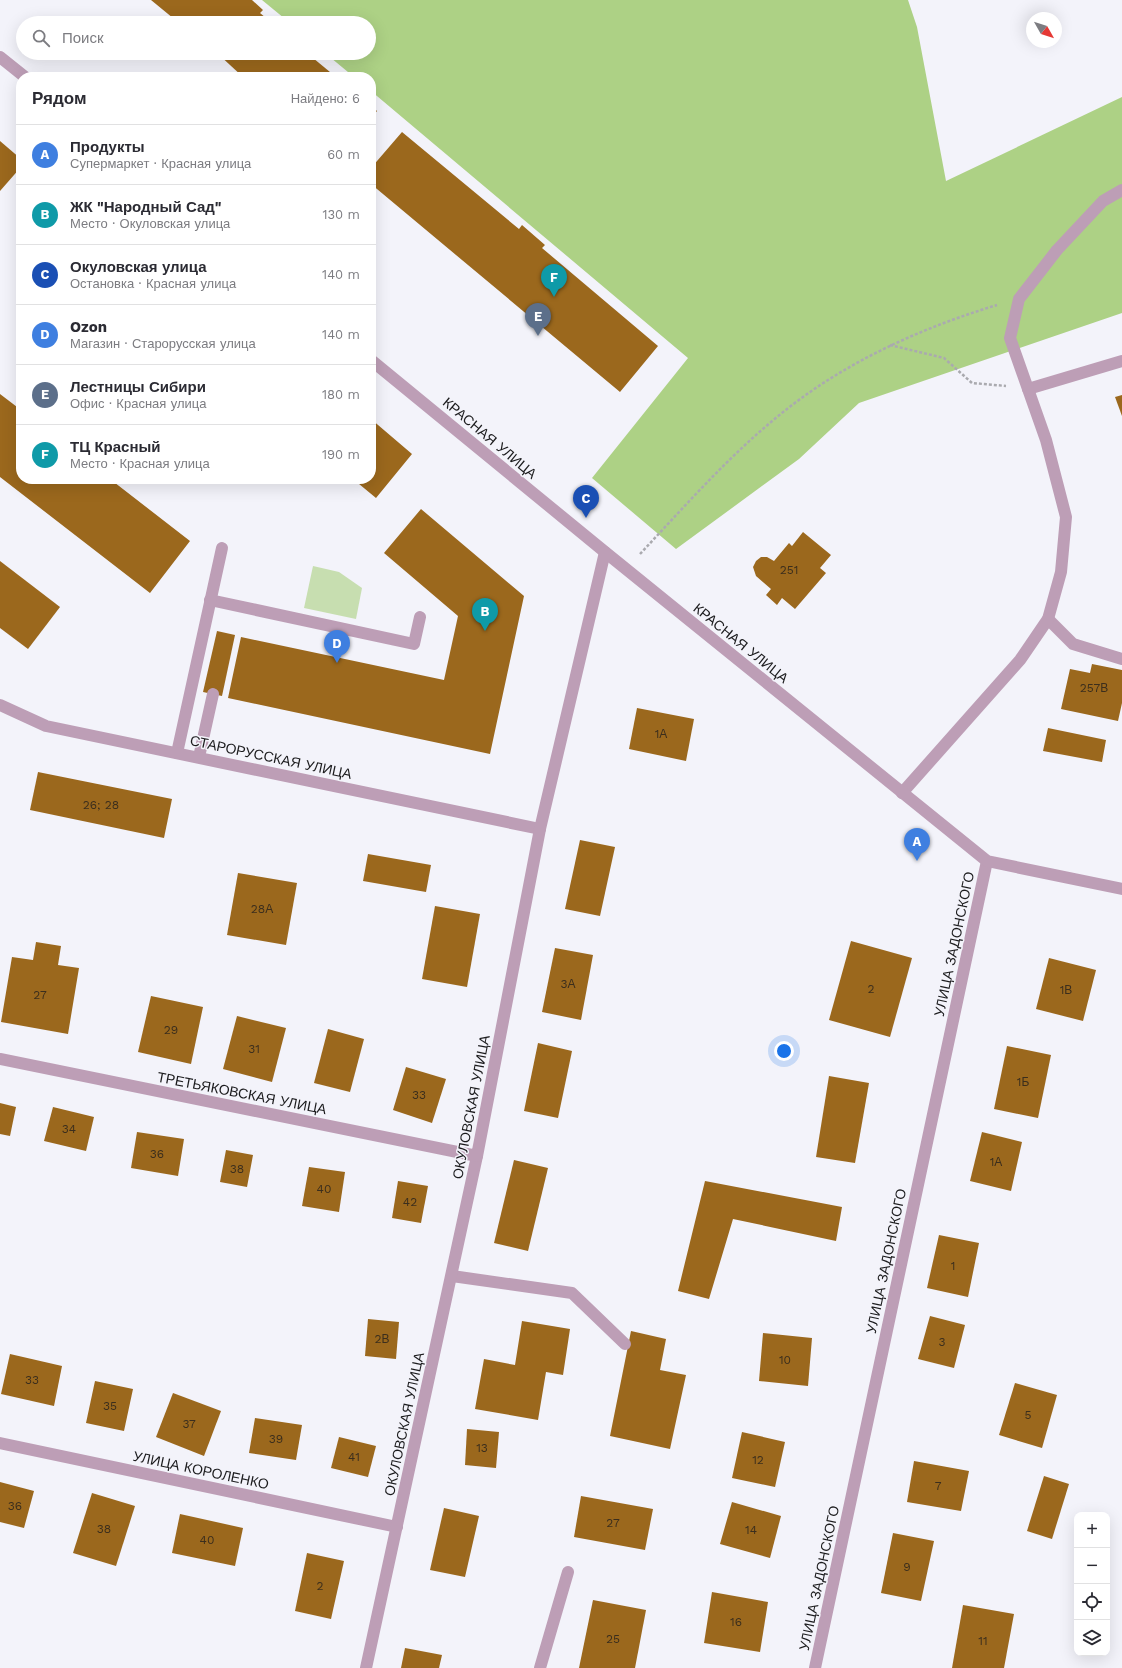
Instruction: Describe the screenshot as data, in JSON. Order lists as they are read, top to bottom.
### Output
{
  "streets": {
    "street": [
      "КРАСНАЯ УЛИЦА",
      "СТАРОРУССКАЯ УЛИЦА",
      "УЛИЦА ЗАДОНСКОГО",
      "ТРЕТЬЯКОВСКАЯ УЛИЦА",
      "ОКУЛОВСКАЯ УЛИЦА",
      "УЛИЦА КОРОЛЕНКО"
    ]
  },
  "crossings": [
    ["КРАСНАЯ УЛИЦА", "УЛИЦА ЗАДОНСКОГО"],
    ["КРАСНАЯ УЛИЦА", "ОКУЛОВСКАЯ УЛИЦА"],
    ["СТАРОРУССКАЯ УЛИЦА", "ОКУЛОВСКАЯ УЛИЦА"],
    ["ТРЕТЬЯКОВСКАЯ УЛИЦА", "ОКУЛОВСКАЯ УЛИЦА"],
    ["ОКУЛОВСКАЯ УЛИЦА", "УЛИЦА КОРОЛЕНКО"]
  ],
  "house_numbers": [
    "251",
    "257В",
    "1А",
    "26; 28",
    "28А",
    "3А",
    "2",
    "1В",
    "27",
    "29",
    "31",
    "1Б",
    "33",
    "34",
    "36",
    "1А",
    "38",
    "40",
    "42",
    "1",
    "2В",
    "3",
    "10",
    "33",
    "35",
    "5",
    "37",
    "39",
    "13",
    "41",
    "12",
    "7",
    "36",
    "27",
    "38",
    "14",
    "40",
    "9",
    "2",
    "16",
    "25",
    "11"
  ],
  "north": "bottom right",
  "page": {
    "search": "Поиск",
    "heading": ["Рядом", "Найдено: 6"],
    "list": [
      {
        "mark": "A",
        "name": "Продукты",
        "note": "Супермаркет · Красная улица",
        "value": "60 m"
      },
      {
        "mark": "B",
        "name": "ЖК \"Народный Сад\"",
        "note": "Место · Окуловская улица",
        "value": "130 m"
      },
      {
        "mark": "C",
        "name": "Окуловская улица",
        "note": "Остановка · Красная улица",
        "value": "140 m"
      },
      {
        "mark": "D",
        "name": "Ozon",
        "note": "Магазин · Старорусская улица",
        "value": "140 m"
      },
      {
        "mark": "E",
        "name": "Лестницы Сибири",
        "note": "Офис · Красная улица",
        "value": "180 m"
      },
      {
        "mark": "F",
        "name": "ТЦ Красный",
        "note": "Место · Красная улица",
        "value": "190 m"
      }
    ],
    "pins": [
      "F",
      "E",
      "C",
      "B",
      "D",
      "A"
    ],
    "map_buttons": ["+", "−"]
  }
}
